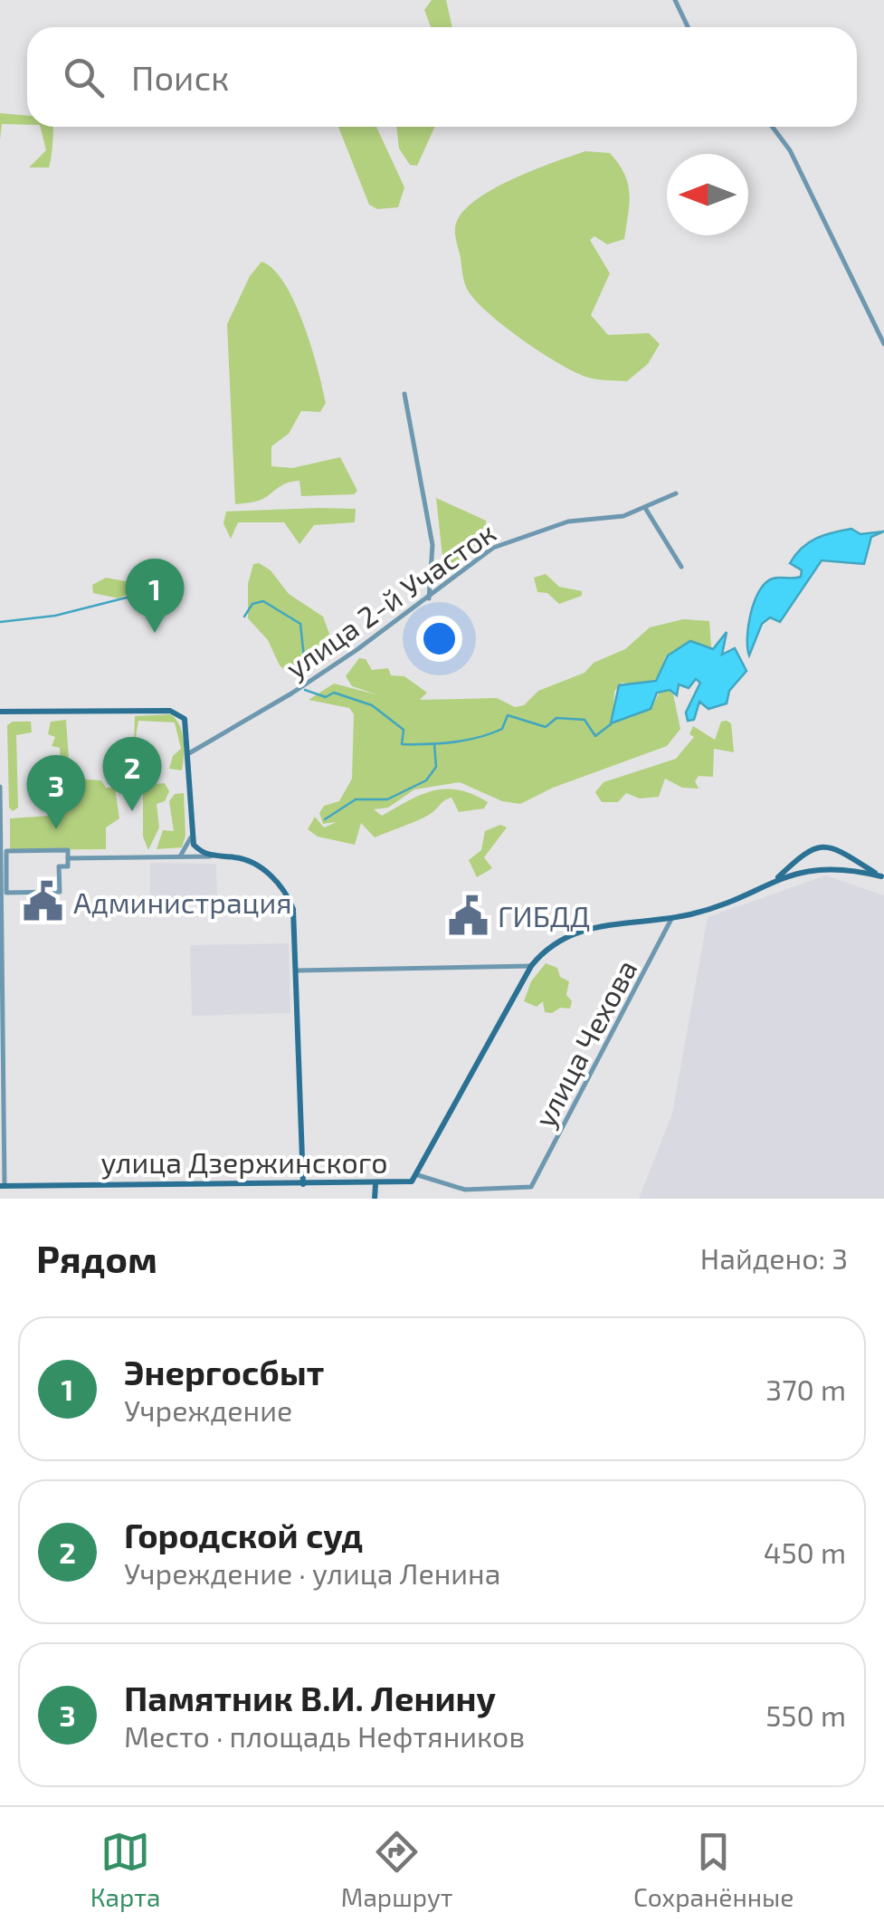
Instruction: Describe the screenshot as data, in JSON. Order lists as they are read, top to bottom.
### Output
{
  "streets": {
    "street": ["улица 2-й Участок", "улица Чехова", "улица Дзержинского"]
  },
  "crossings": [
    ["улица Чехова", "улица Дзержинского"]
  ],
  "places": {
    "public building": ["Администрация", "ГИБДД"]
  },
  "north": "left",
  "page": {
    "search": "Поиск",
    "pins": ["1", "2", "3"],
    "heading": ["Рядом", "Найдено: 3"],
    "list": [
      {
        "mark": "1",
        "name": "Энергосбыт",
        "note": "Учреждение",
        "value": "370 m"
      },
      {
        "mark": "2",
        "name": "Городской суд",
        "note": "Учреждение · улица Ленина",
        "value": "450 m"
      },
      {
        "mark": "3",
        "name": "Памятник В.И. Ленину",
        "note": "Место · площадь Нефтяников",
        "value": "550 m"
      }
    ],
    "nav": ["Карта", "Маршрут", "Сохранённые"]
  }
}
